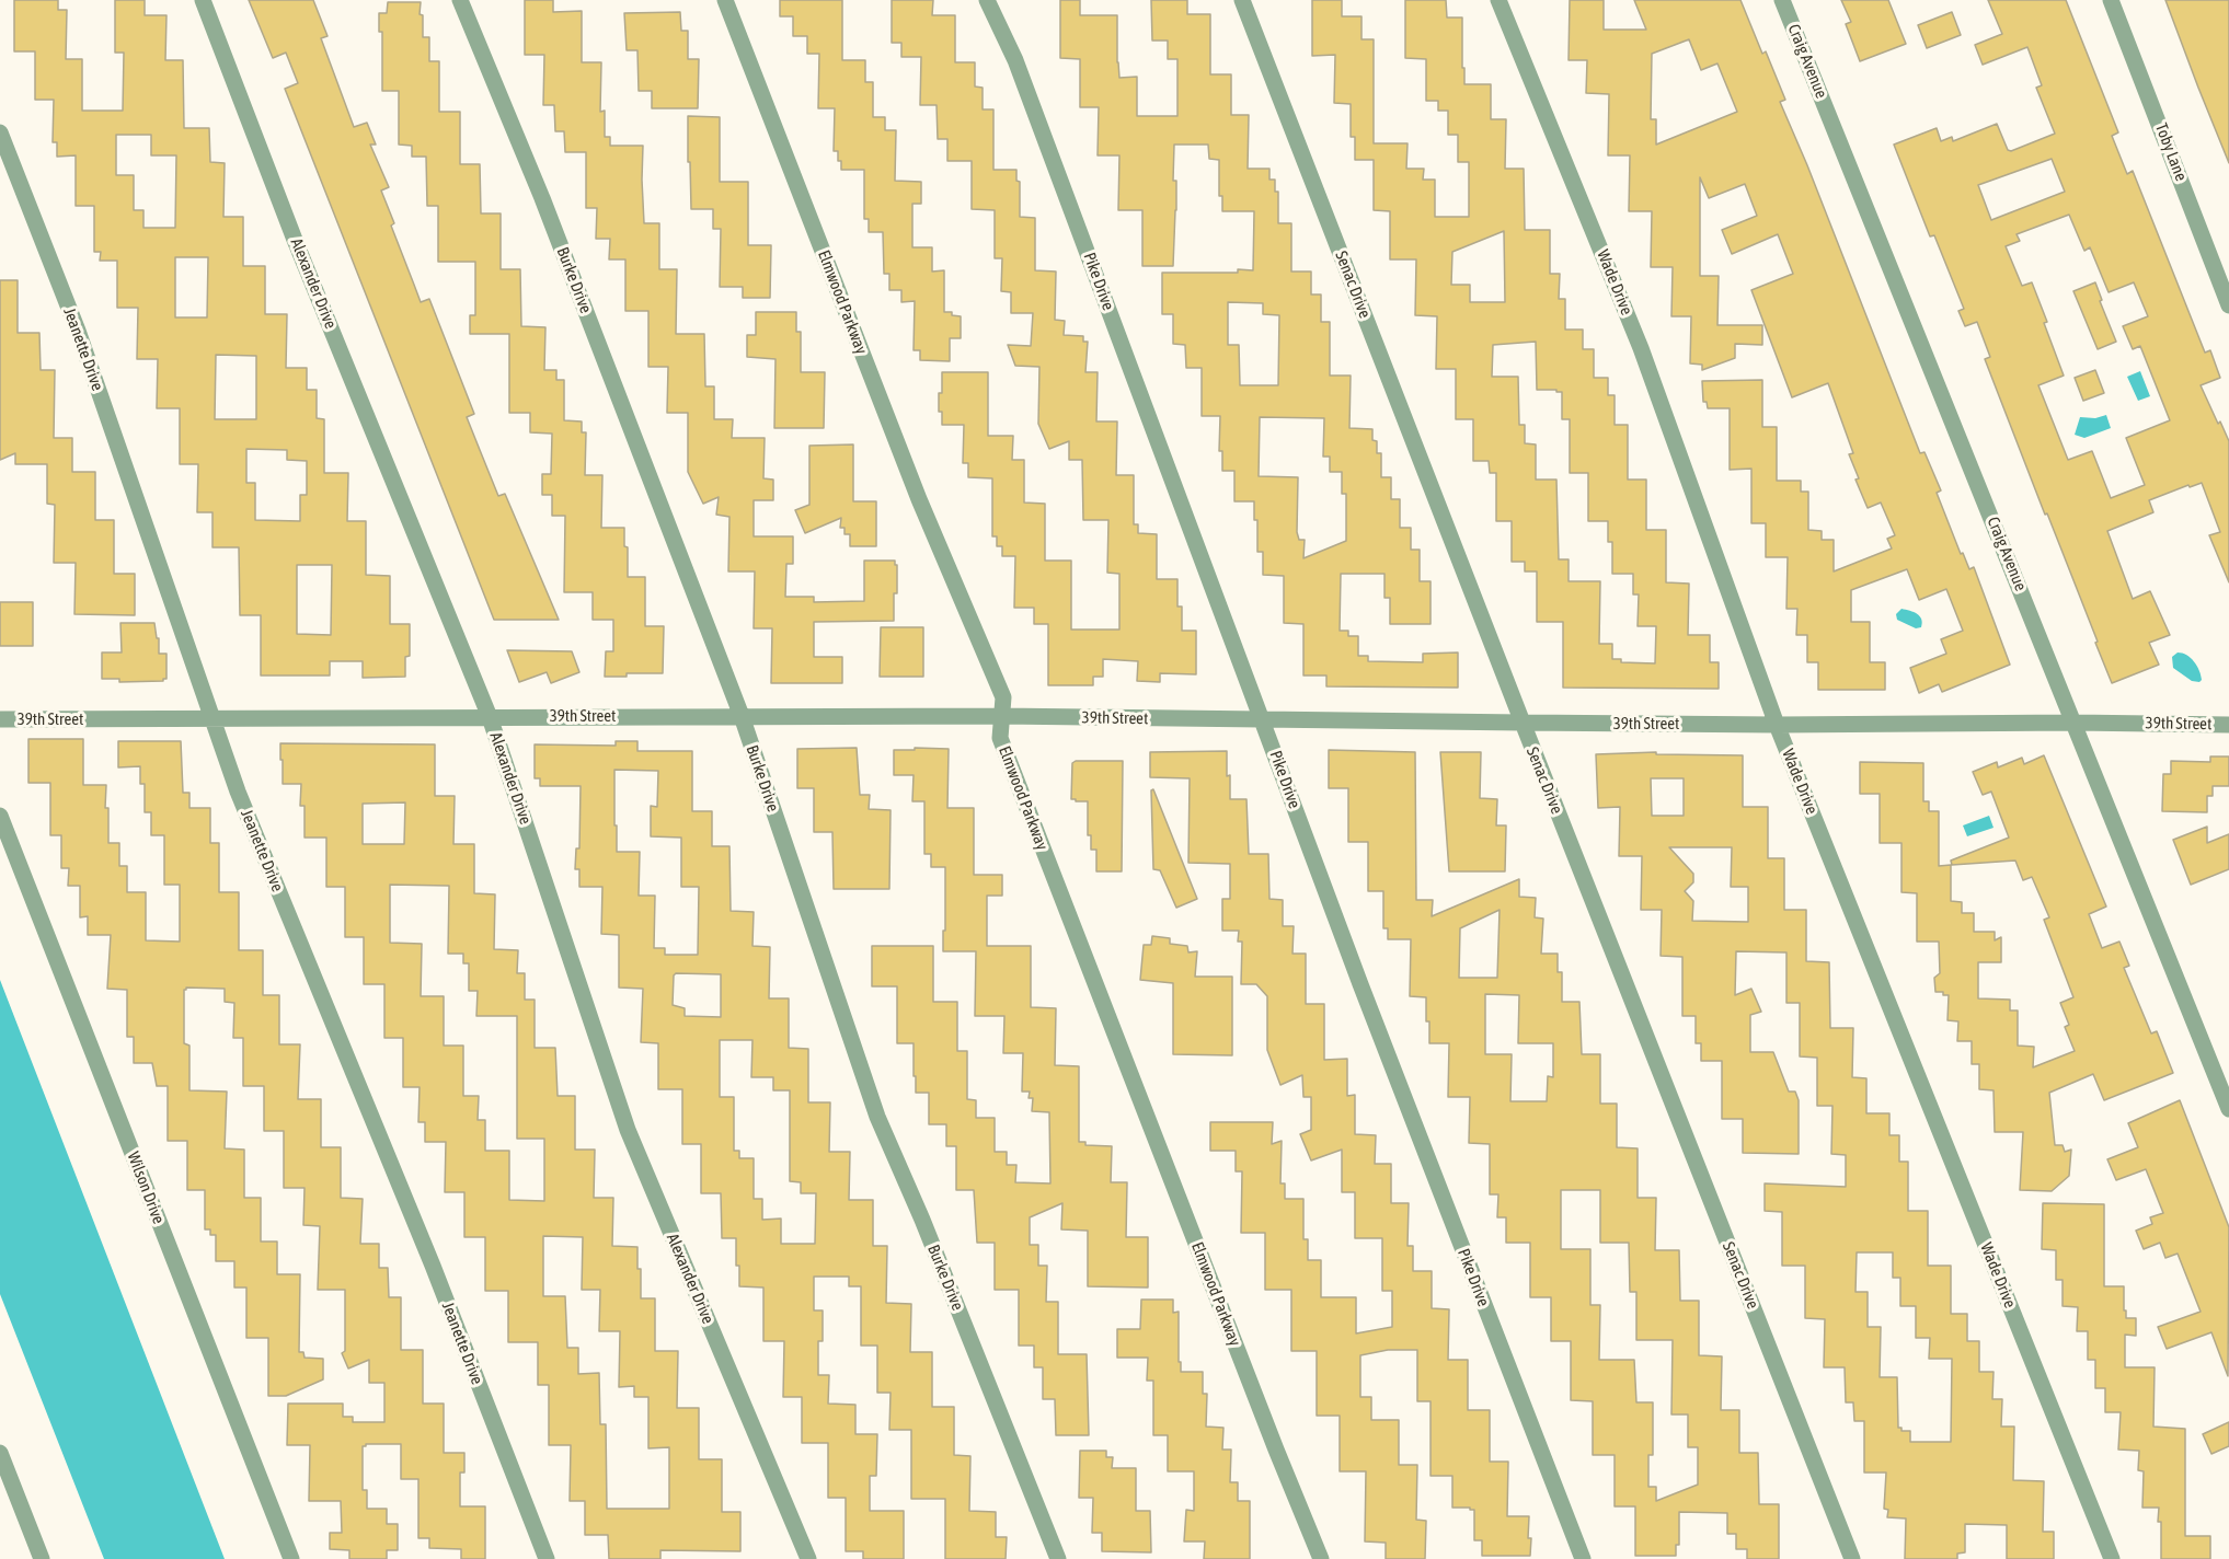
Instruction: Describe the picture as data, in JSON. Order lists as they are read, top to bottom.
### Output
{
  "streets": {
    "street": [
      "Craig Avenue",
      "Toby Lane",
      "Burke Drive",
      "Pike Drive",
      "Wade Drive",
      "Alexander Drive",
      "Senac Drive",
      "Elmwood Parkway",
      "Jeanette Drive",
      "39th Street",
      "Wilson Drive"
    ]
  },
  "crossings": [
    ["Craig Avenue", "39th Street"],
    ["Burke Drive", "39th Street"],
    ["Pike Drive", "39th Street"],
    ["Wade Drive", "39th Street"],
    ["Alexander Drive", "39th Street"],
    ["Senac Drive", "39th Street"],
    ["Elmwood Parkway", "39th Street"],
    ["Jeanette Drive", "39th Street"]
  ]
}
